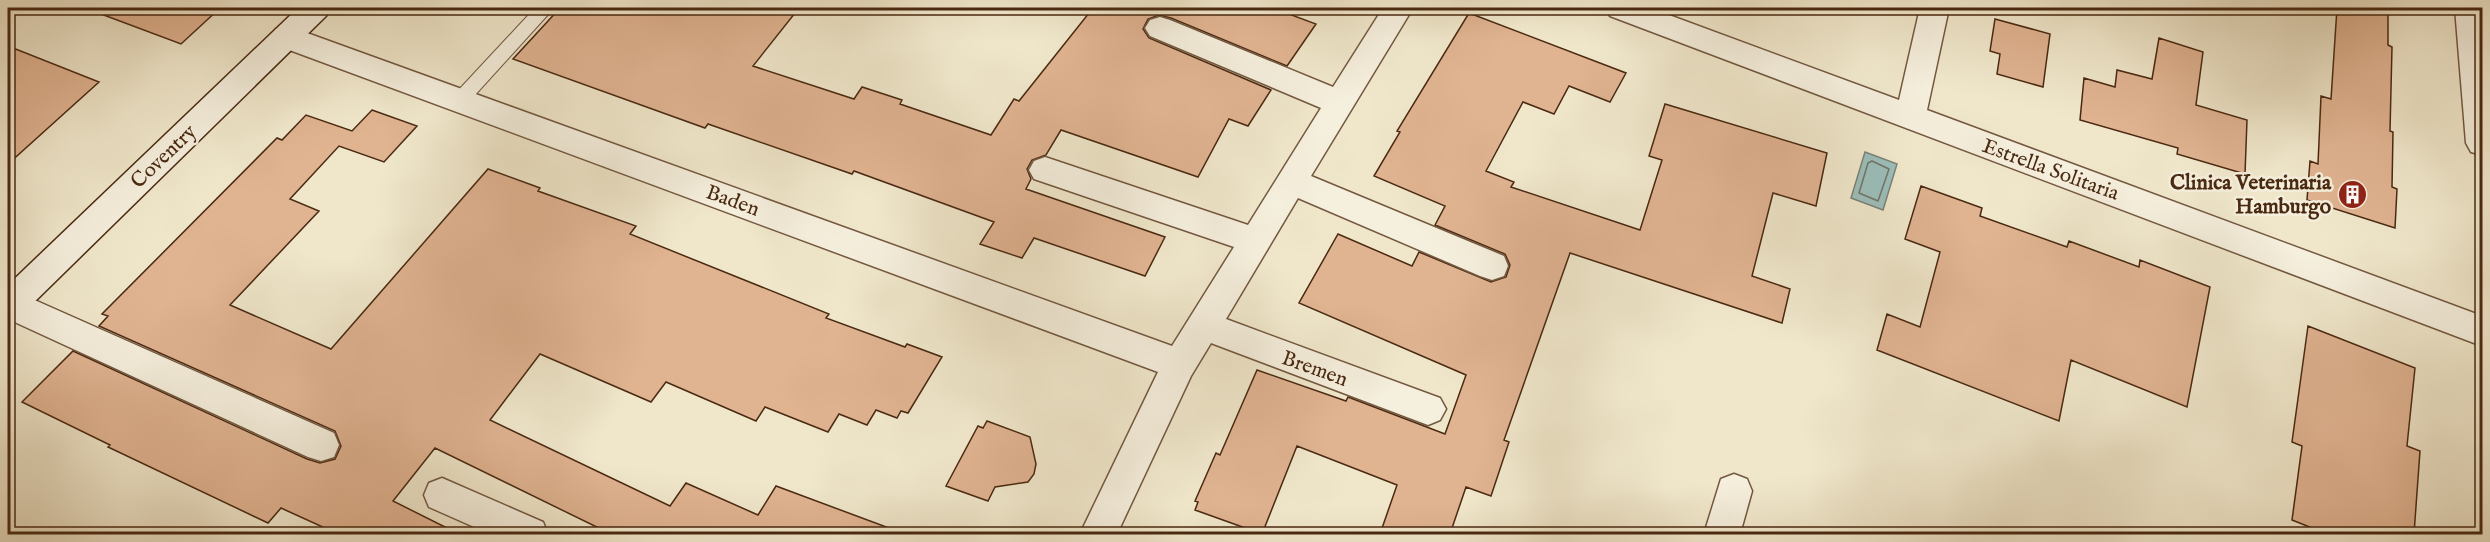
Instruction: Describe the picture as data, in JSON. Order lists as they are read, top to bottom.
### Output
{
  "streets": {
    "street": [
      "Coventry",
      "Estrella Solitaria",
      "Baden",
      "Bremen"
    ]
  },
  "crossings": [
    ["Coventry", "Baden"]
  ],
  "places": {
    "building": ["Clinica Veterinaria Hamburgo"]
  }
}
